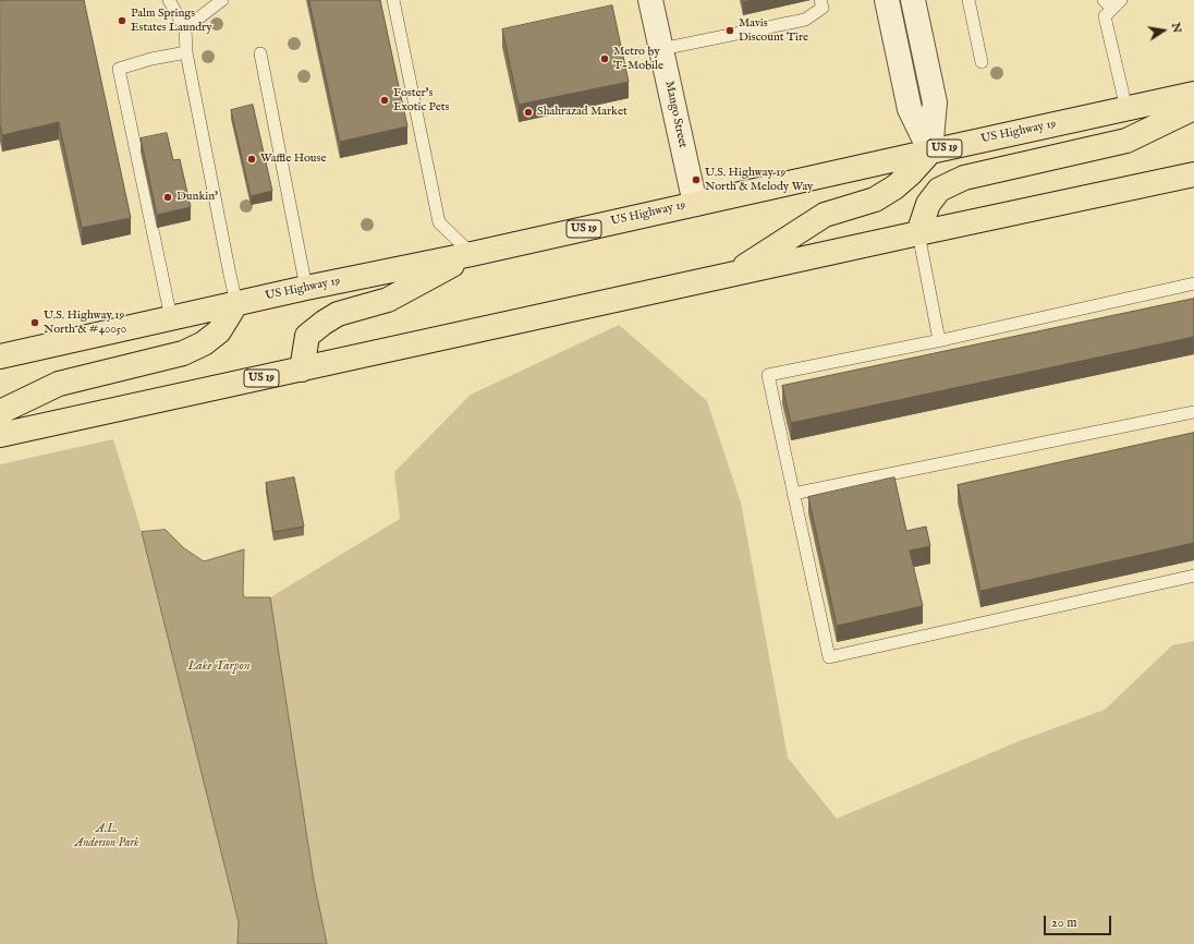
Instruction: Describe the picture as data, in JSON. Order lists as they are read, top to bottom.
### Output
{
  "streets": {
    "highway": ["US Highway 19", "US 19"],
    "street": ["Mango Street"]
  },
  "crossings": [
    ["Mango Street", "US Highway 19"]
  ],
  "water": ["Lake Tarpon"],
  "parks": ["A.L. Anderson Park"],
  "places": [
    "Palm Springs Estates Laundry",
    "Mavis Discount Tire",
    "Metro by T-Mobile",
    "Foster's Exotic Pets",
    "Shahrazad Market",
    "Waffle House",
    "U.S. Highway 19 North & Melody Way",
    "Dunkin'",
    "U.S. Highway 19 North & #40050"
  ],
  "scale_bar": "20 m",
  "north": "right"
}
